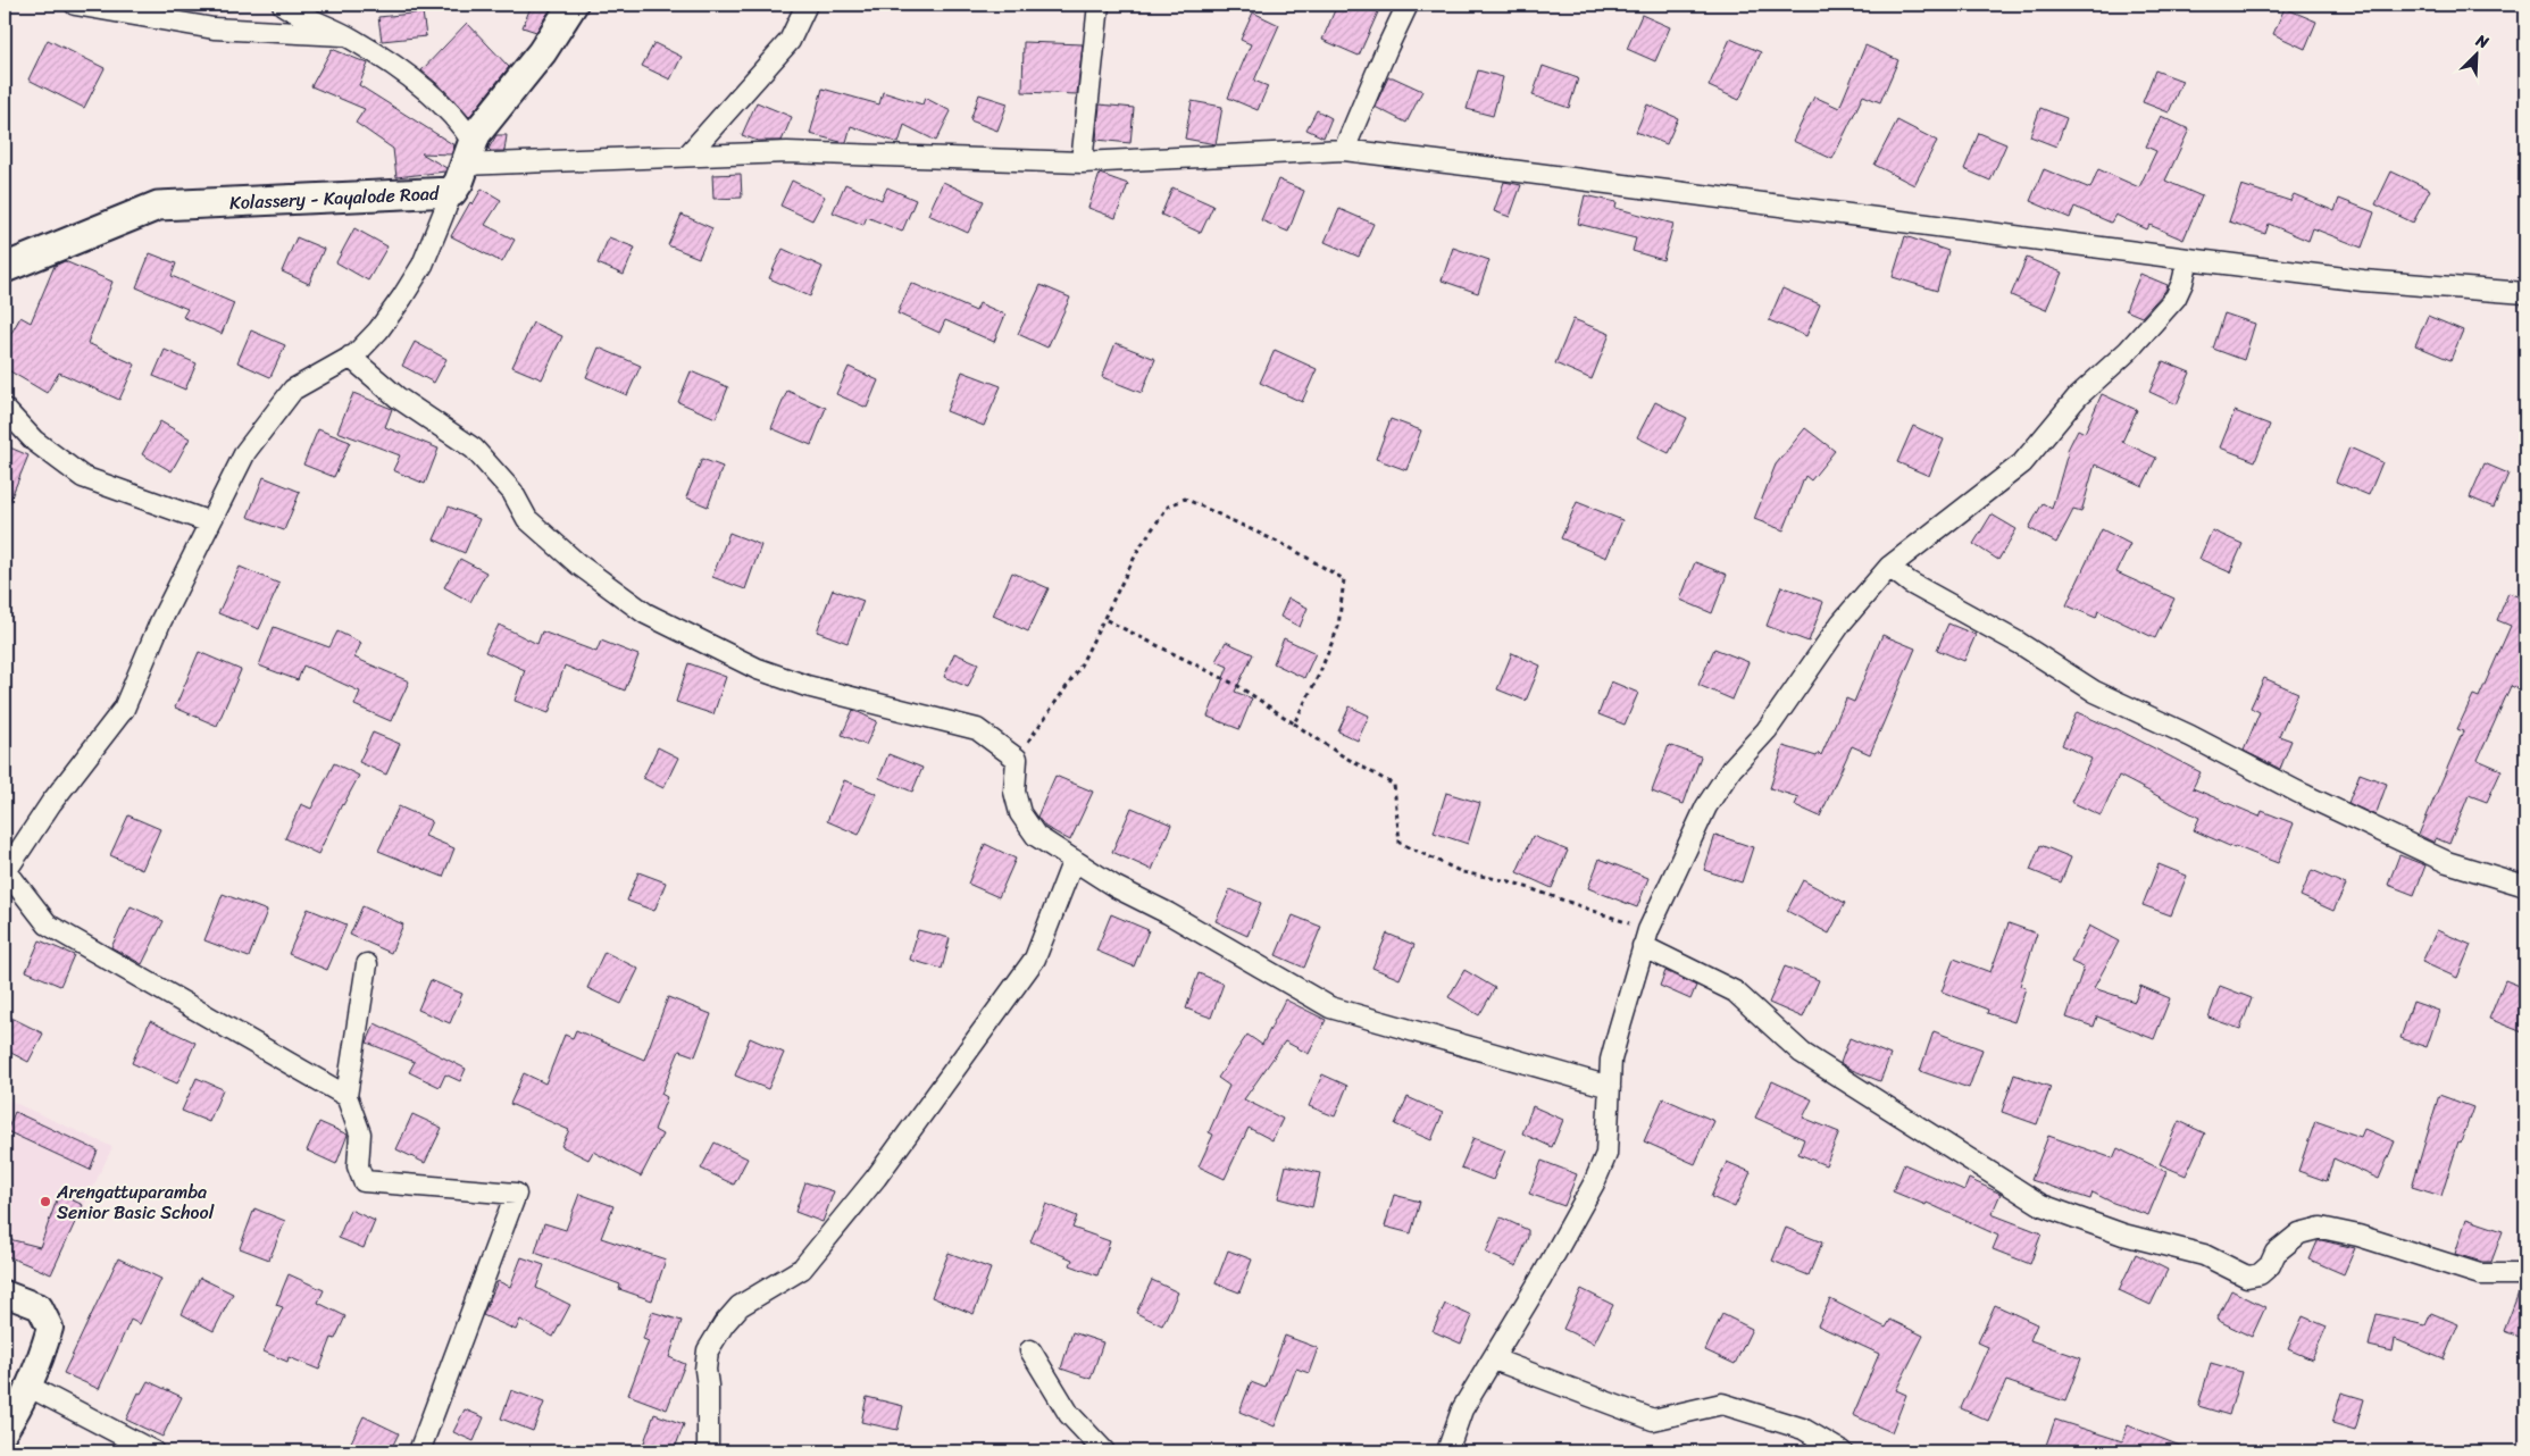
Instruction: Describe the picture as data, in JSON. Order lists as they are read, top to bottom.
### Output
{
  "streets": {
    "main road": ["Kolassery - Kayalode Road"]
  },
  "places": ["Arengattuparamba Senior Basic School"],
  "north": "top right"
}
